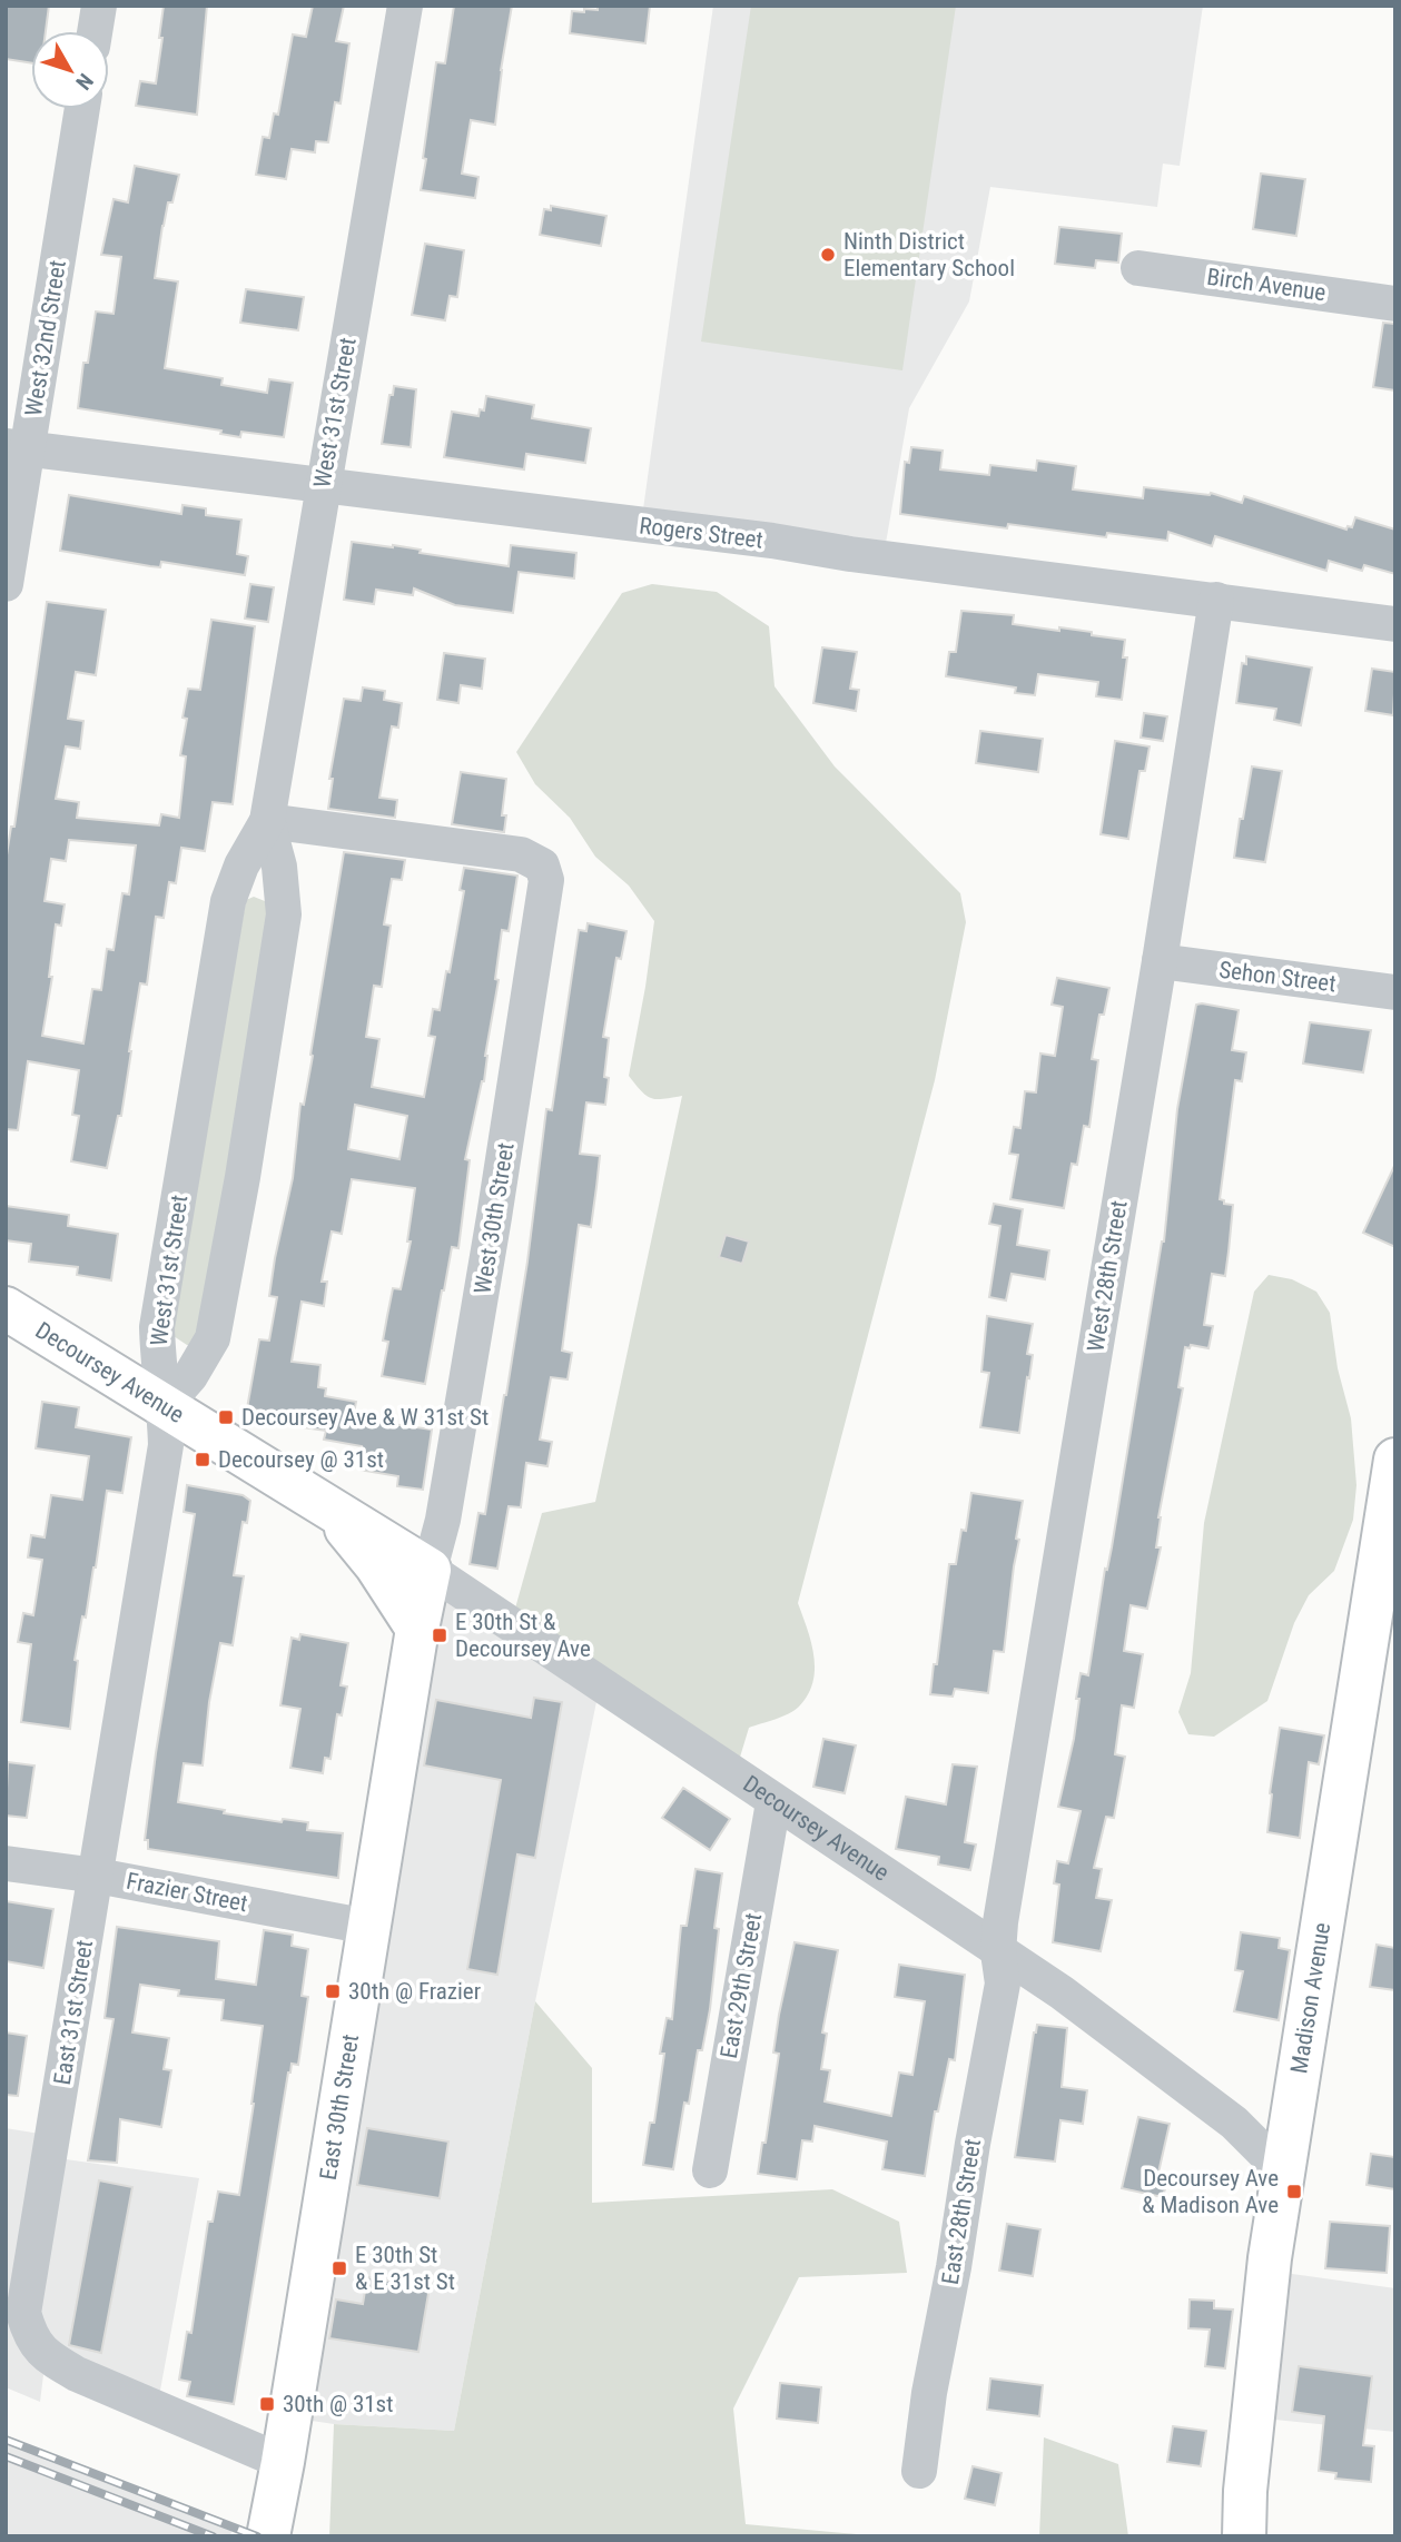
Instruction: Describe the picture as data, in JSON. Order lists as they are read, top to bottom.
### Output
{
  "streets": {
    "main road": ["Decoursey Avenue", "Madison Avenue", "East 30th Street"],
    "street": [
      "Birch Avenue",
      "West 32nd Street",
      "West 31st Street",
      "Rogers Street",
      "Sehon Street",
      "West 30th Street",
      "West 28th Street",
      "Frazier Street",
      "East 29th Street",
      "East 31st Street",
      "East 28th Street"
    ]
  },
  "crossings": [
    ["West 32nd Street", "Rogers Street"],
    ["West 31st Street", "Rogers Street"],
    ["West 31st Street", "West 30th Street"],
    ["West 31st Street", "Decoursey Avenue"],
    ["West 31st Street", "East 31st Street"],
    ["Rogers Street", "West 28th Street"],
    ["Sehon Street", "West 28th Street"],
    ["West 30th Street", "Decoursey Avenue"],
    ["West 30th Street", "East 30th Street"],
    ["West 28th Street", "Decoursey Avenue"],
    ["West 28th Street", "East 28th Street"],
    ["Decoursey Avenue", "East 29th Street"],
    ["Decoursey Avenue", "Madison Avenue"],
    ["Decoursey Avenue", "East 31st Street"],
    ["Decoursey Avenue", "East 30th Street"],
    ["Decoursey Avenue", "East 28th Street"],
    ["Frazier Street", "East 31st Street"],
    ["Frazier Street", "East 30th Street"],
    ["East 31st Street", "East 30th Street"]
  ],
  "places": {
    "other": ["Ninth District Elementary School"],
    "transit": [
      "Decoursey Ave & W 31st St",
      "Decoursey @ 31st",
      "E 30th St & Decoursey Ave",
      "30th @ Frazier",
      "Decoursey Ave & Madison Ave",
      "E 30th St & E 31st St",
      "30th @ 31st"
    ]
  },
  "north": "bottom right"
}
